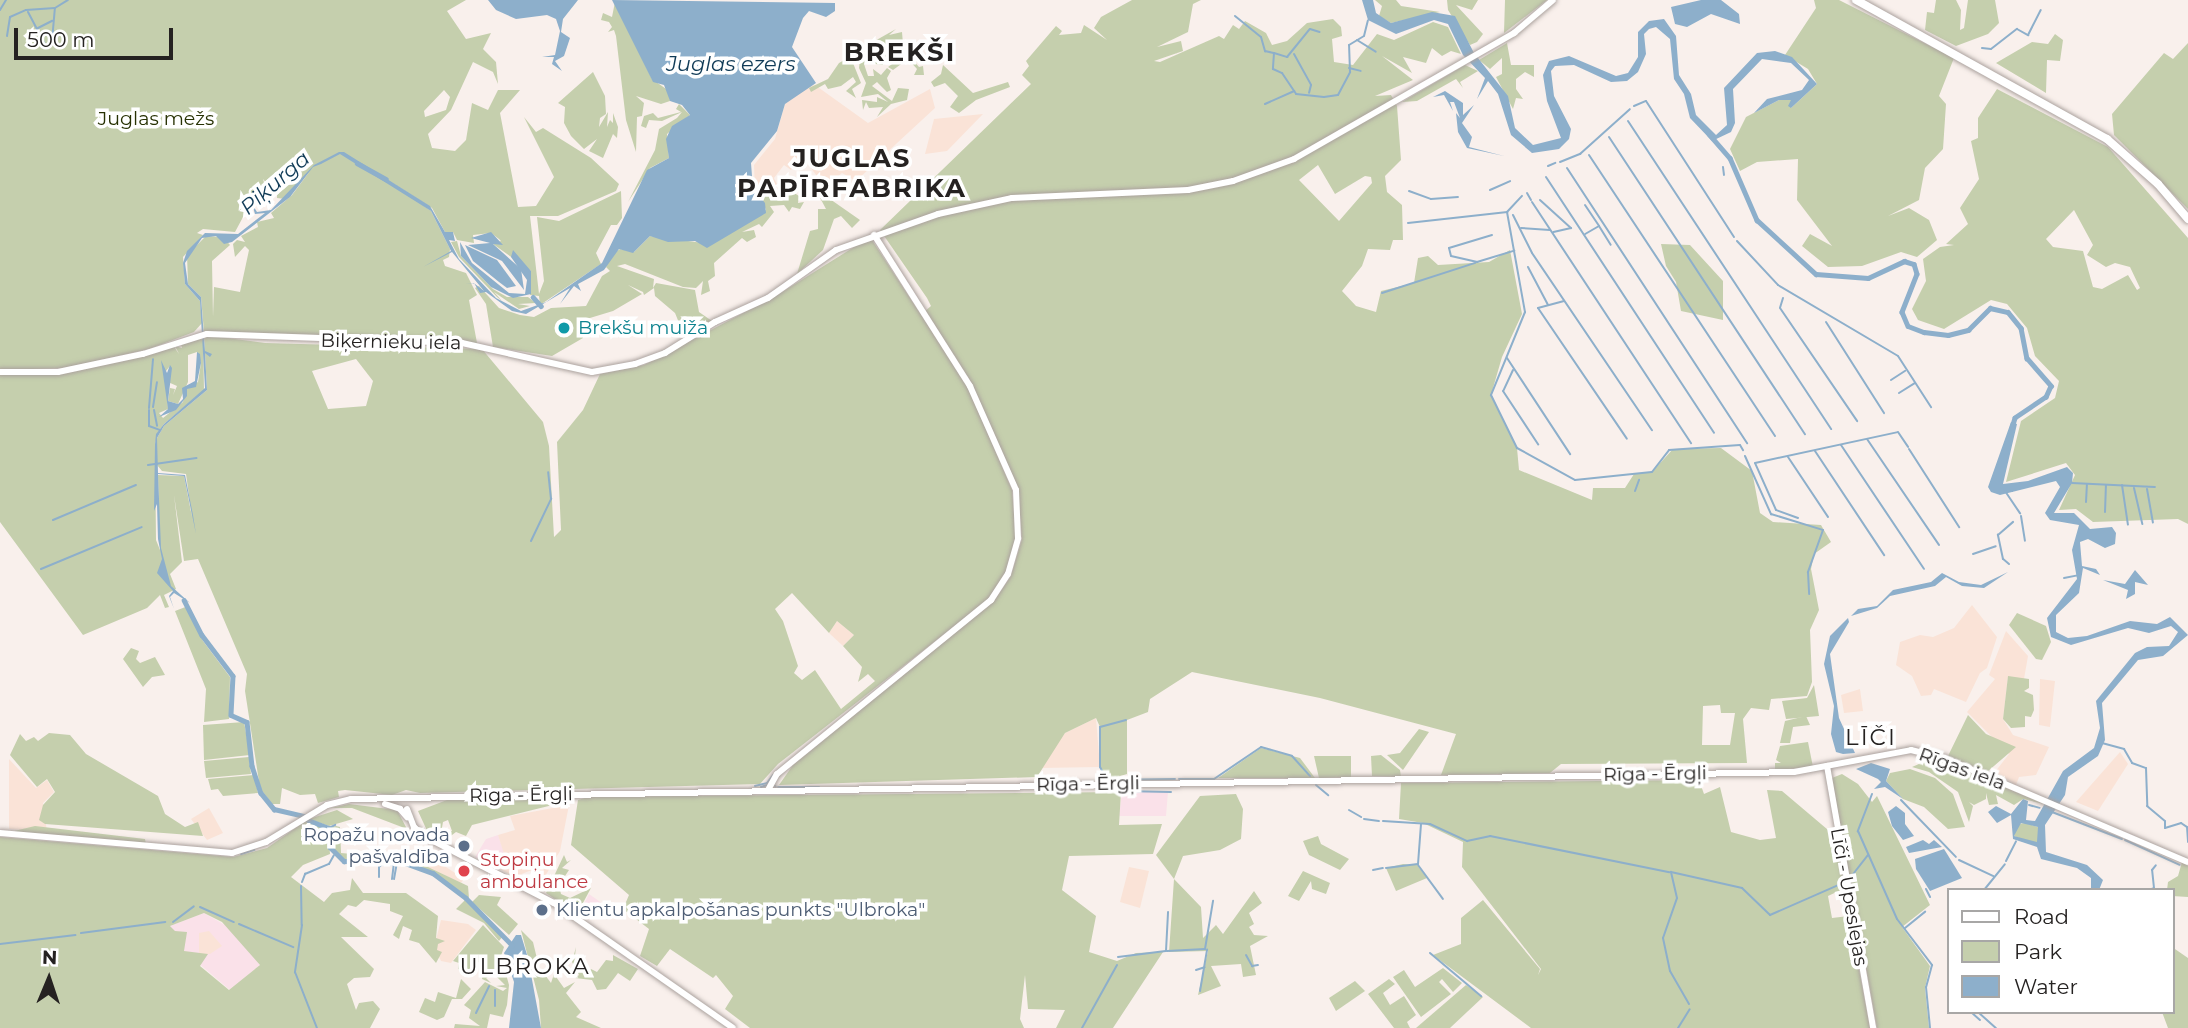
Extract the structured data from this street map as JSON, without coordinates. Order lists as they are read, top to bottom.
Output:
{
  "streets": {
    "main road": [
      "Biķernieku iela",
      "Rīgas iela",
      "Rīga - Ērgļi",
      "Līči - Upeslejas"
    ]
  },
  "crossings": [
    ["Rīgas iela", "Rīga - Ērgļi"],
    ["Rīgas iela", "Līči - Upeslejas"]
  ],
  "districts": [
    "BREKŠI",
    "JUGLAS PAPĪRFABRIKA",
    "LĪČI",
    "ULBROKA"
  ],
  "water": ["Juglas ezers", "Piķurga"],
  "parks": ["Juglas mežs"],
  "places": [
    "Brekšu muiža",
    "Ropažu novada pašvaldība",
    "Stopiņu ambulance",
    "Klientu apkalpošanas punkts \"Ulbroka\""
  ],
  "legend": ["Road", "Park", "Water"],
  "scale_bar": "500 m",
  "north": "top"
}
